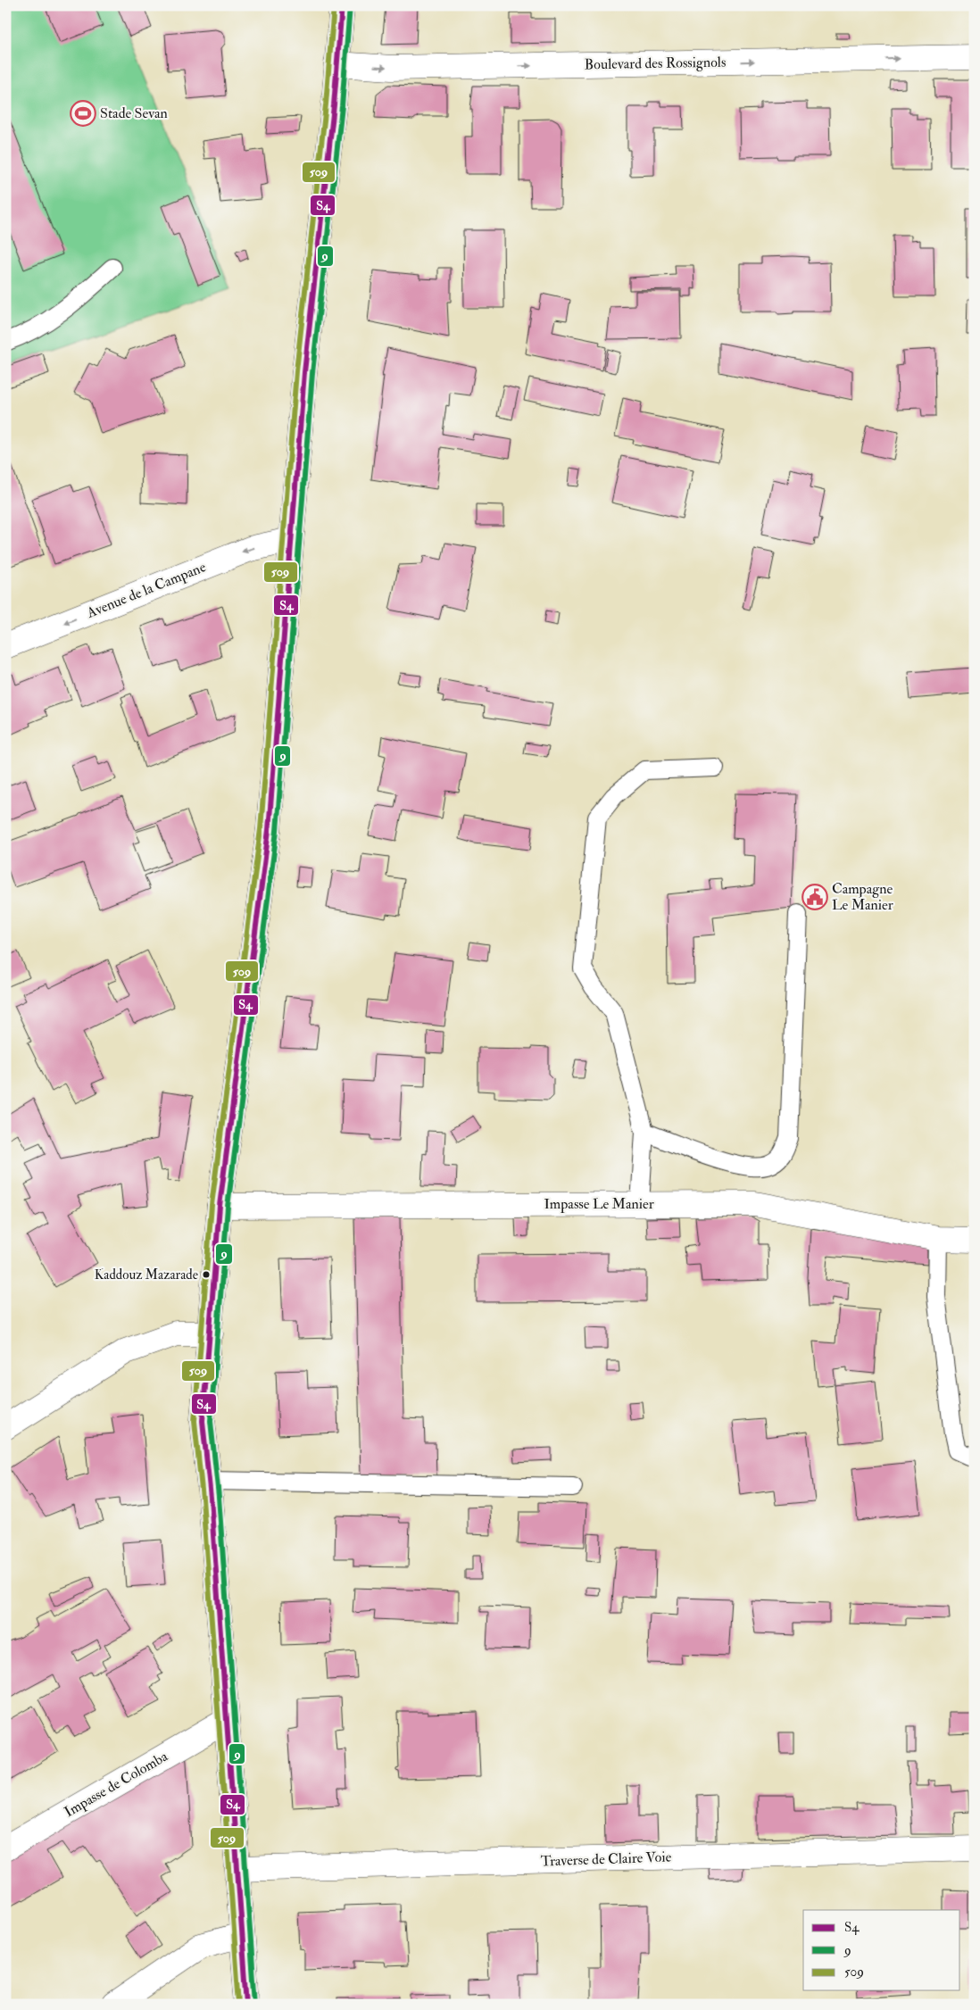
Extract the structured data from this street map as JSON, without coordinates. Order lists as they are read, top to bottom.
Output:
{
  "streets": {
    "street": [
      "Boulevard des Rossignols",
      "Avenue de la Campane",
      "Impasse Le Manier",
      "Impasse de Colomba",
      "Traverse de Claire Voie"
    ]
  },
  "one_way": ["Boulevard des Rossignols", "Avenue de la Campane"],
  "places": {
    "sports": ["Stade Sevan"],
    "public building": ["Campagne Le Manier"],
    "other": ["Kaddouz Mazarade"]
  },
  "lines": ["transit line S4", "transit line 509", "transit line 9"],
  "legend": ["S4", "9", "509"]
}
